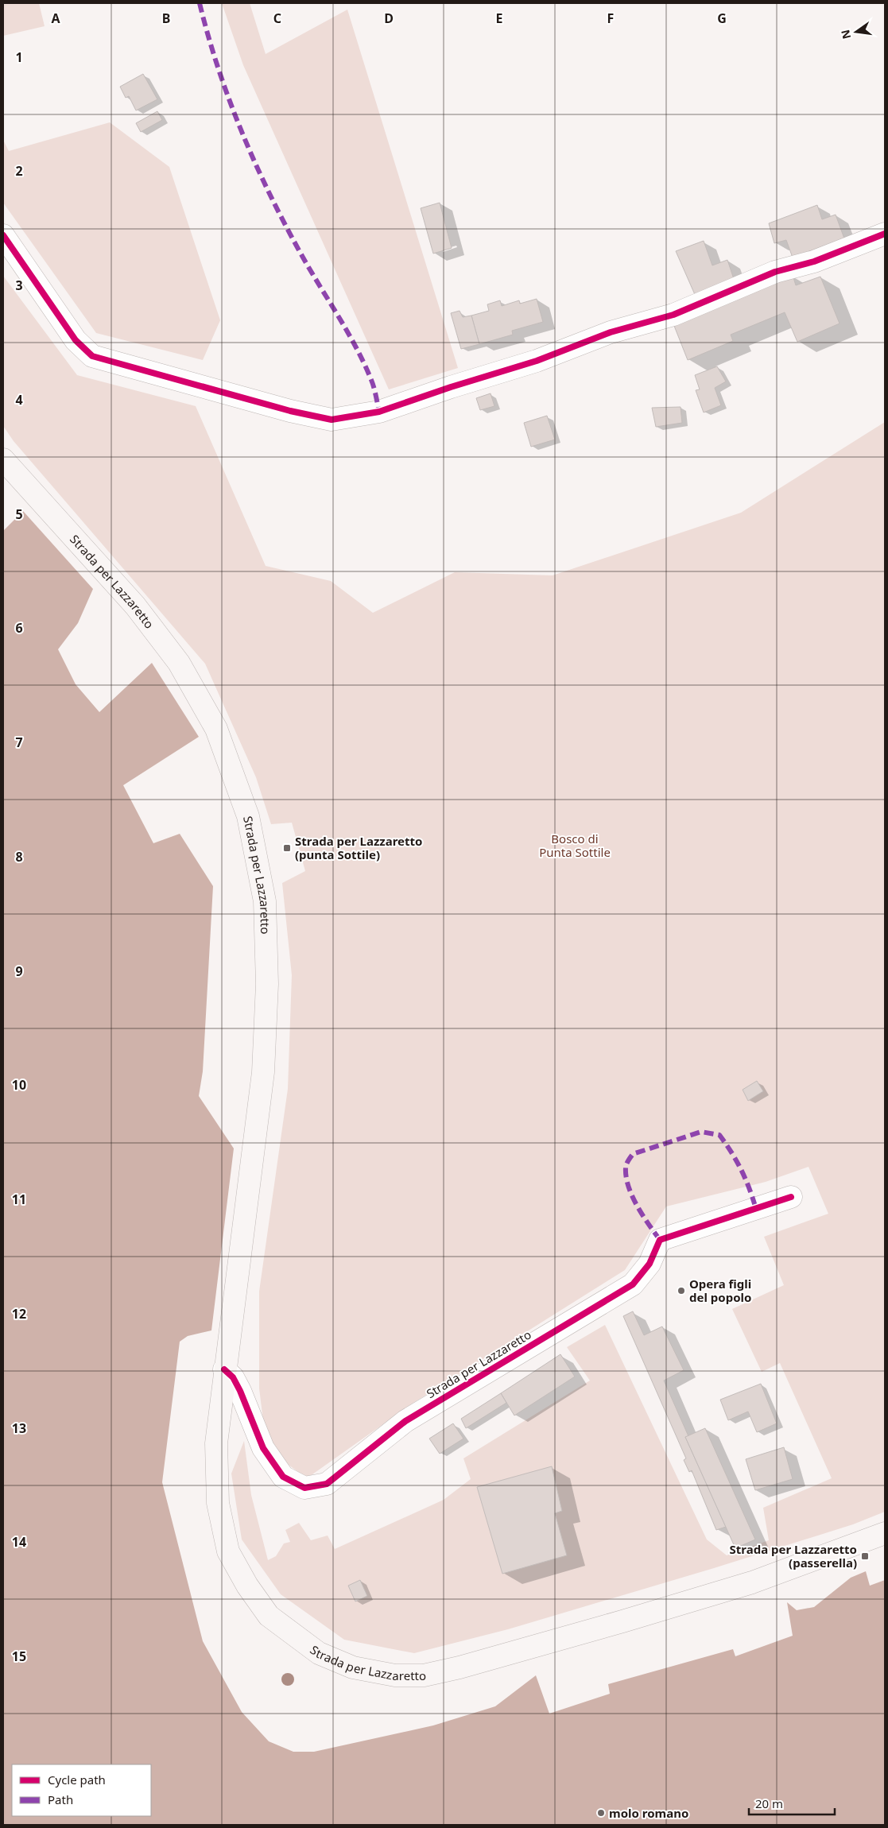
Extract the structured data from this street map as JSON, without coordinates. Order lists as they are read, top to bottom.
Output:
{
  "streets": {
    "main road": ["Strada per Lazzaretto"]
  },
  "parks": ["Bosco di Punta Sottile"],
  "places": {
    "transit": ["Strada per Lazzaretto (punta Sottile)", "Strada per Lazzaretto (passerella)"],
    "other": ["Opera figli del popolo", "molo romano"]
  },
  "legend": ["Cycle path", "Path"],
  "scale_bar": "20 m",
  "north": "left",
  "grid": {
    "columns": [
      "A",
      "B",
      "C",
      "D",
      "E",
      "F",
      "G"
    ],
    "rows": [
      "1",
      "2",
      "3",
      "4",
      "5",
      "6",
      "7",
      "8",
      "9",
      "10",
      "11",
      "12",
      "13",
      "14",
      "15"
    ]
  }
}
